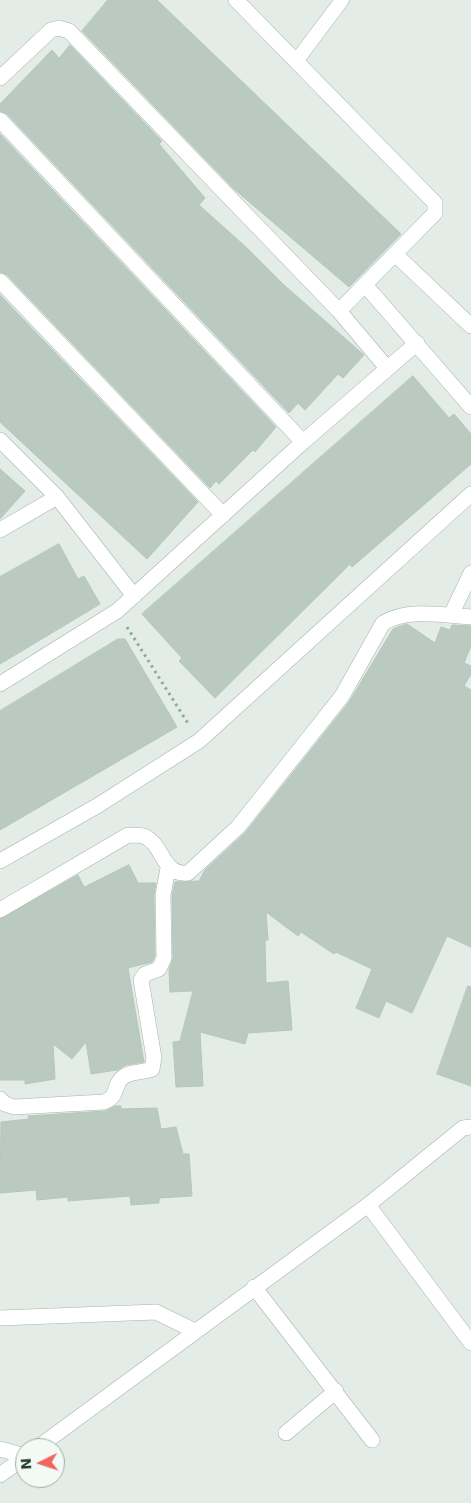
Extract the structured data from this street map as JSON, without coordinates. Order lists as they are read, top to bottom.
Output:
{
  "north": "left"
}
